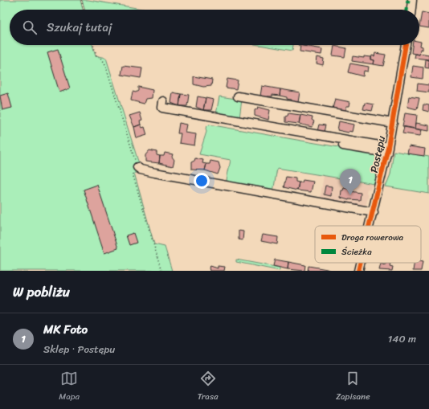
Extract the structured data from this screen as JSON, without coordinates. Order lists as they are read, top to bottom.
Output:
{
  "streets": {
    "street": ["Postępu"]
  },
  "legend": ["Droga rowerowa", "Ścieżka"],
  "page": {
    "search": "Szukaj tutaj",
    "pins": "1",
    "heading": "W pobliżu",
    "list": [
      {
        "mark": "1",
        "name": "MK Foto",
        "note": "Sklep · Postępu",
        "value": "140 m"
      }
    ],
    "nav": ["Mapa", "Trasa", "Zapisane"]
  }
}
